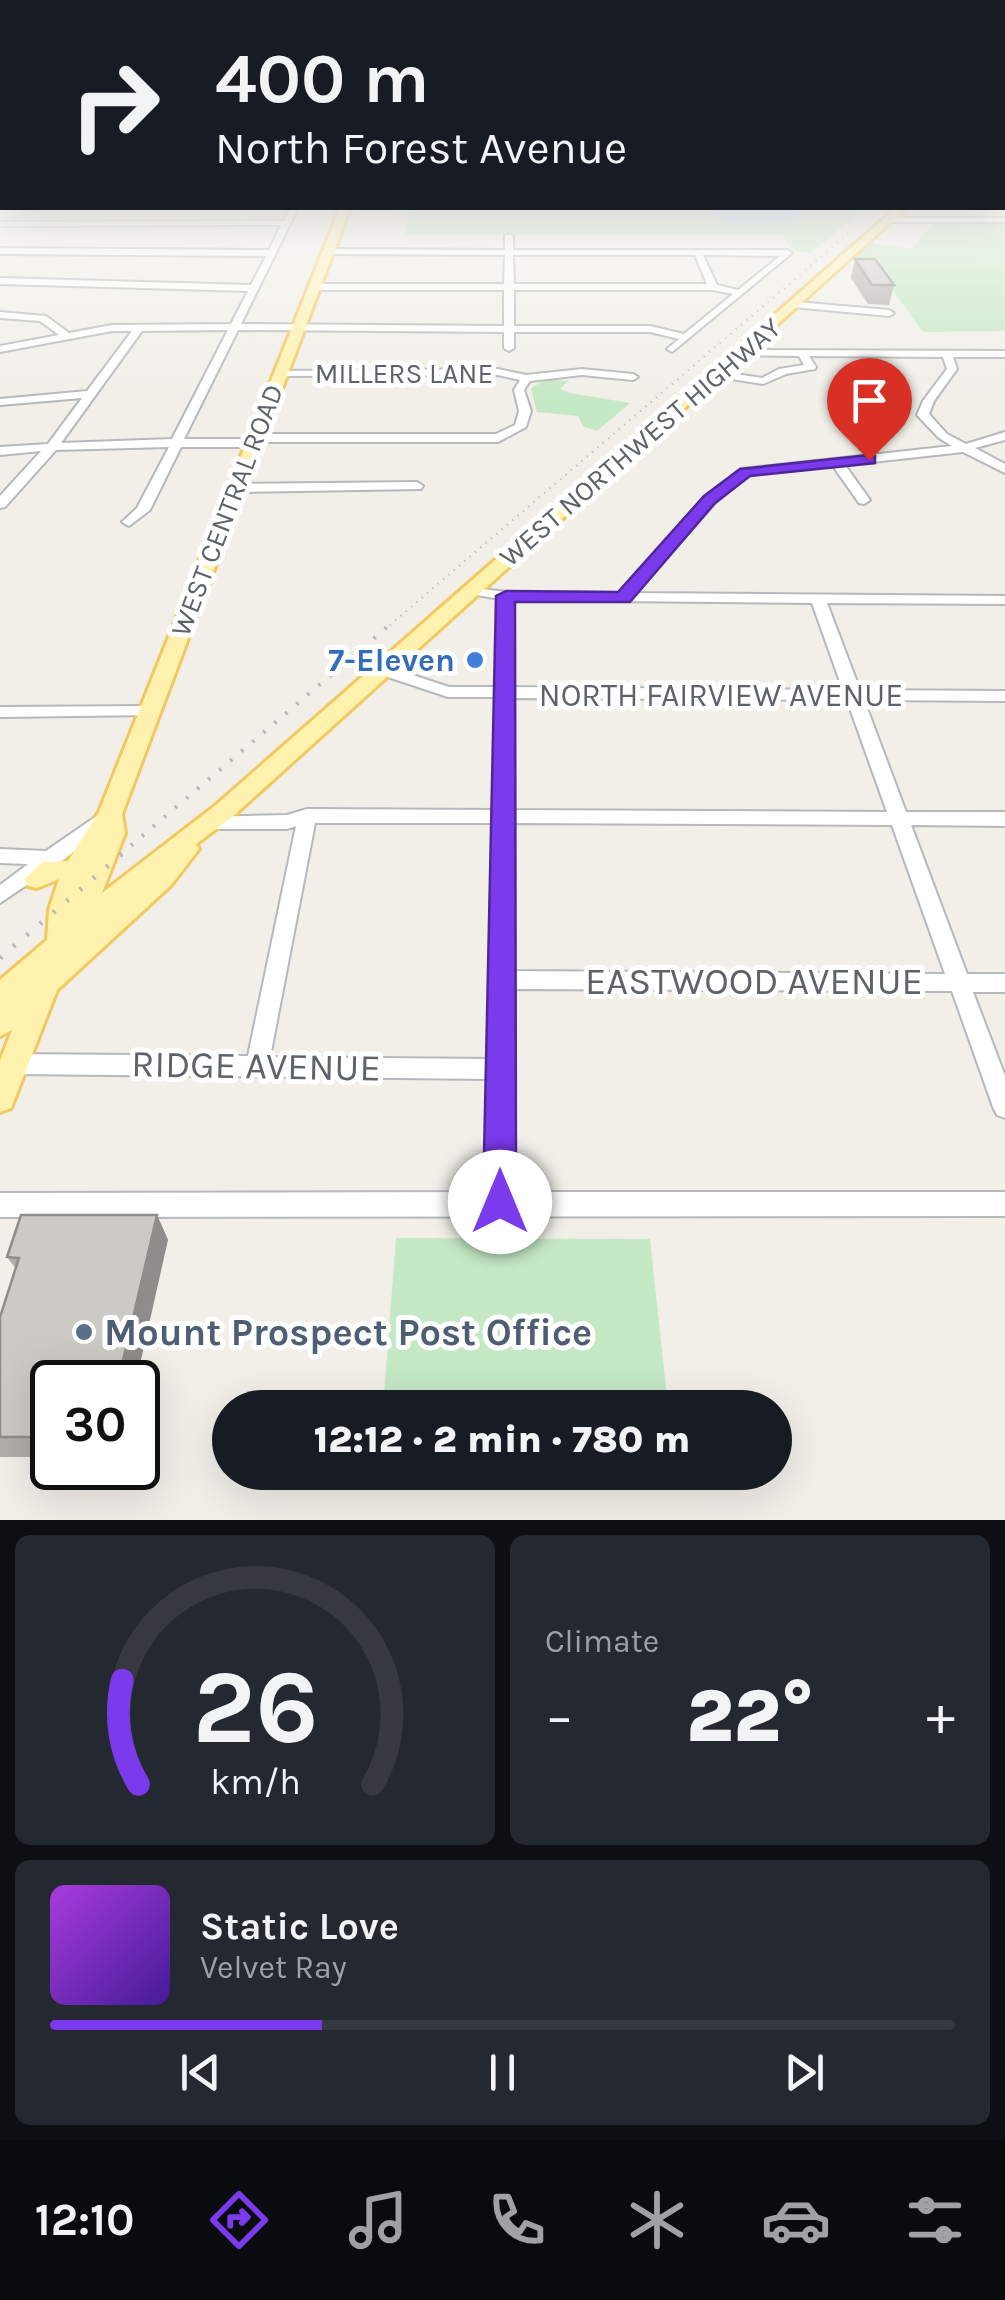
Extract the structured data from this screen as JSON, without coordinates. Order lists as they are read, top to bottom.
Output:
{
  "streets": {
    "main road": ["WEST NORTHWEST HIGHWAY", "WEST CENTRAL ROAD"],
    "street": [
      "MILLERS LANE",
      "NORTH FAIRVIEW AVENUE",
      "EASTWOOD AVENUE",
      "RIDGE AVENUE"
    ]
  },
  "crossings": [
    ["MILLERS LANE", "WEST CENTRAL ROAD"],
    ["WEST NORTHWEST HIGHWAY", "WEST CENTRAL ROAD"],
    ["WEST NORTHWEST HIGHWAY", "NORTH FAIRVIEW AVENUE"],
    ["WEST CENTRAL ROAD", "RIDGE AVENUE"]
  ],
  "places": ["7-Eleven", "Mount Prospect Post Office"],
  "page": {
    "turn": ["400 m", "North Forest Avenue"],
    "limit": "30",
    "trip": "12:12 · 2 min · 780 m",
    "tile": "Climate",
    "heat": ["−", "22°", "+"],
    "song": ["Static Love", "Velvet Ray"],
    "tabs": "12:10",
    "gauge": ["26", "km/h"]
  }
}
